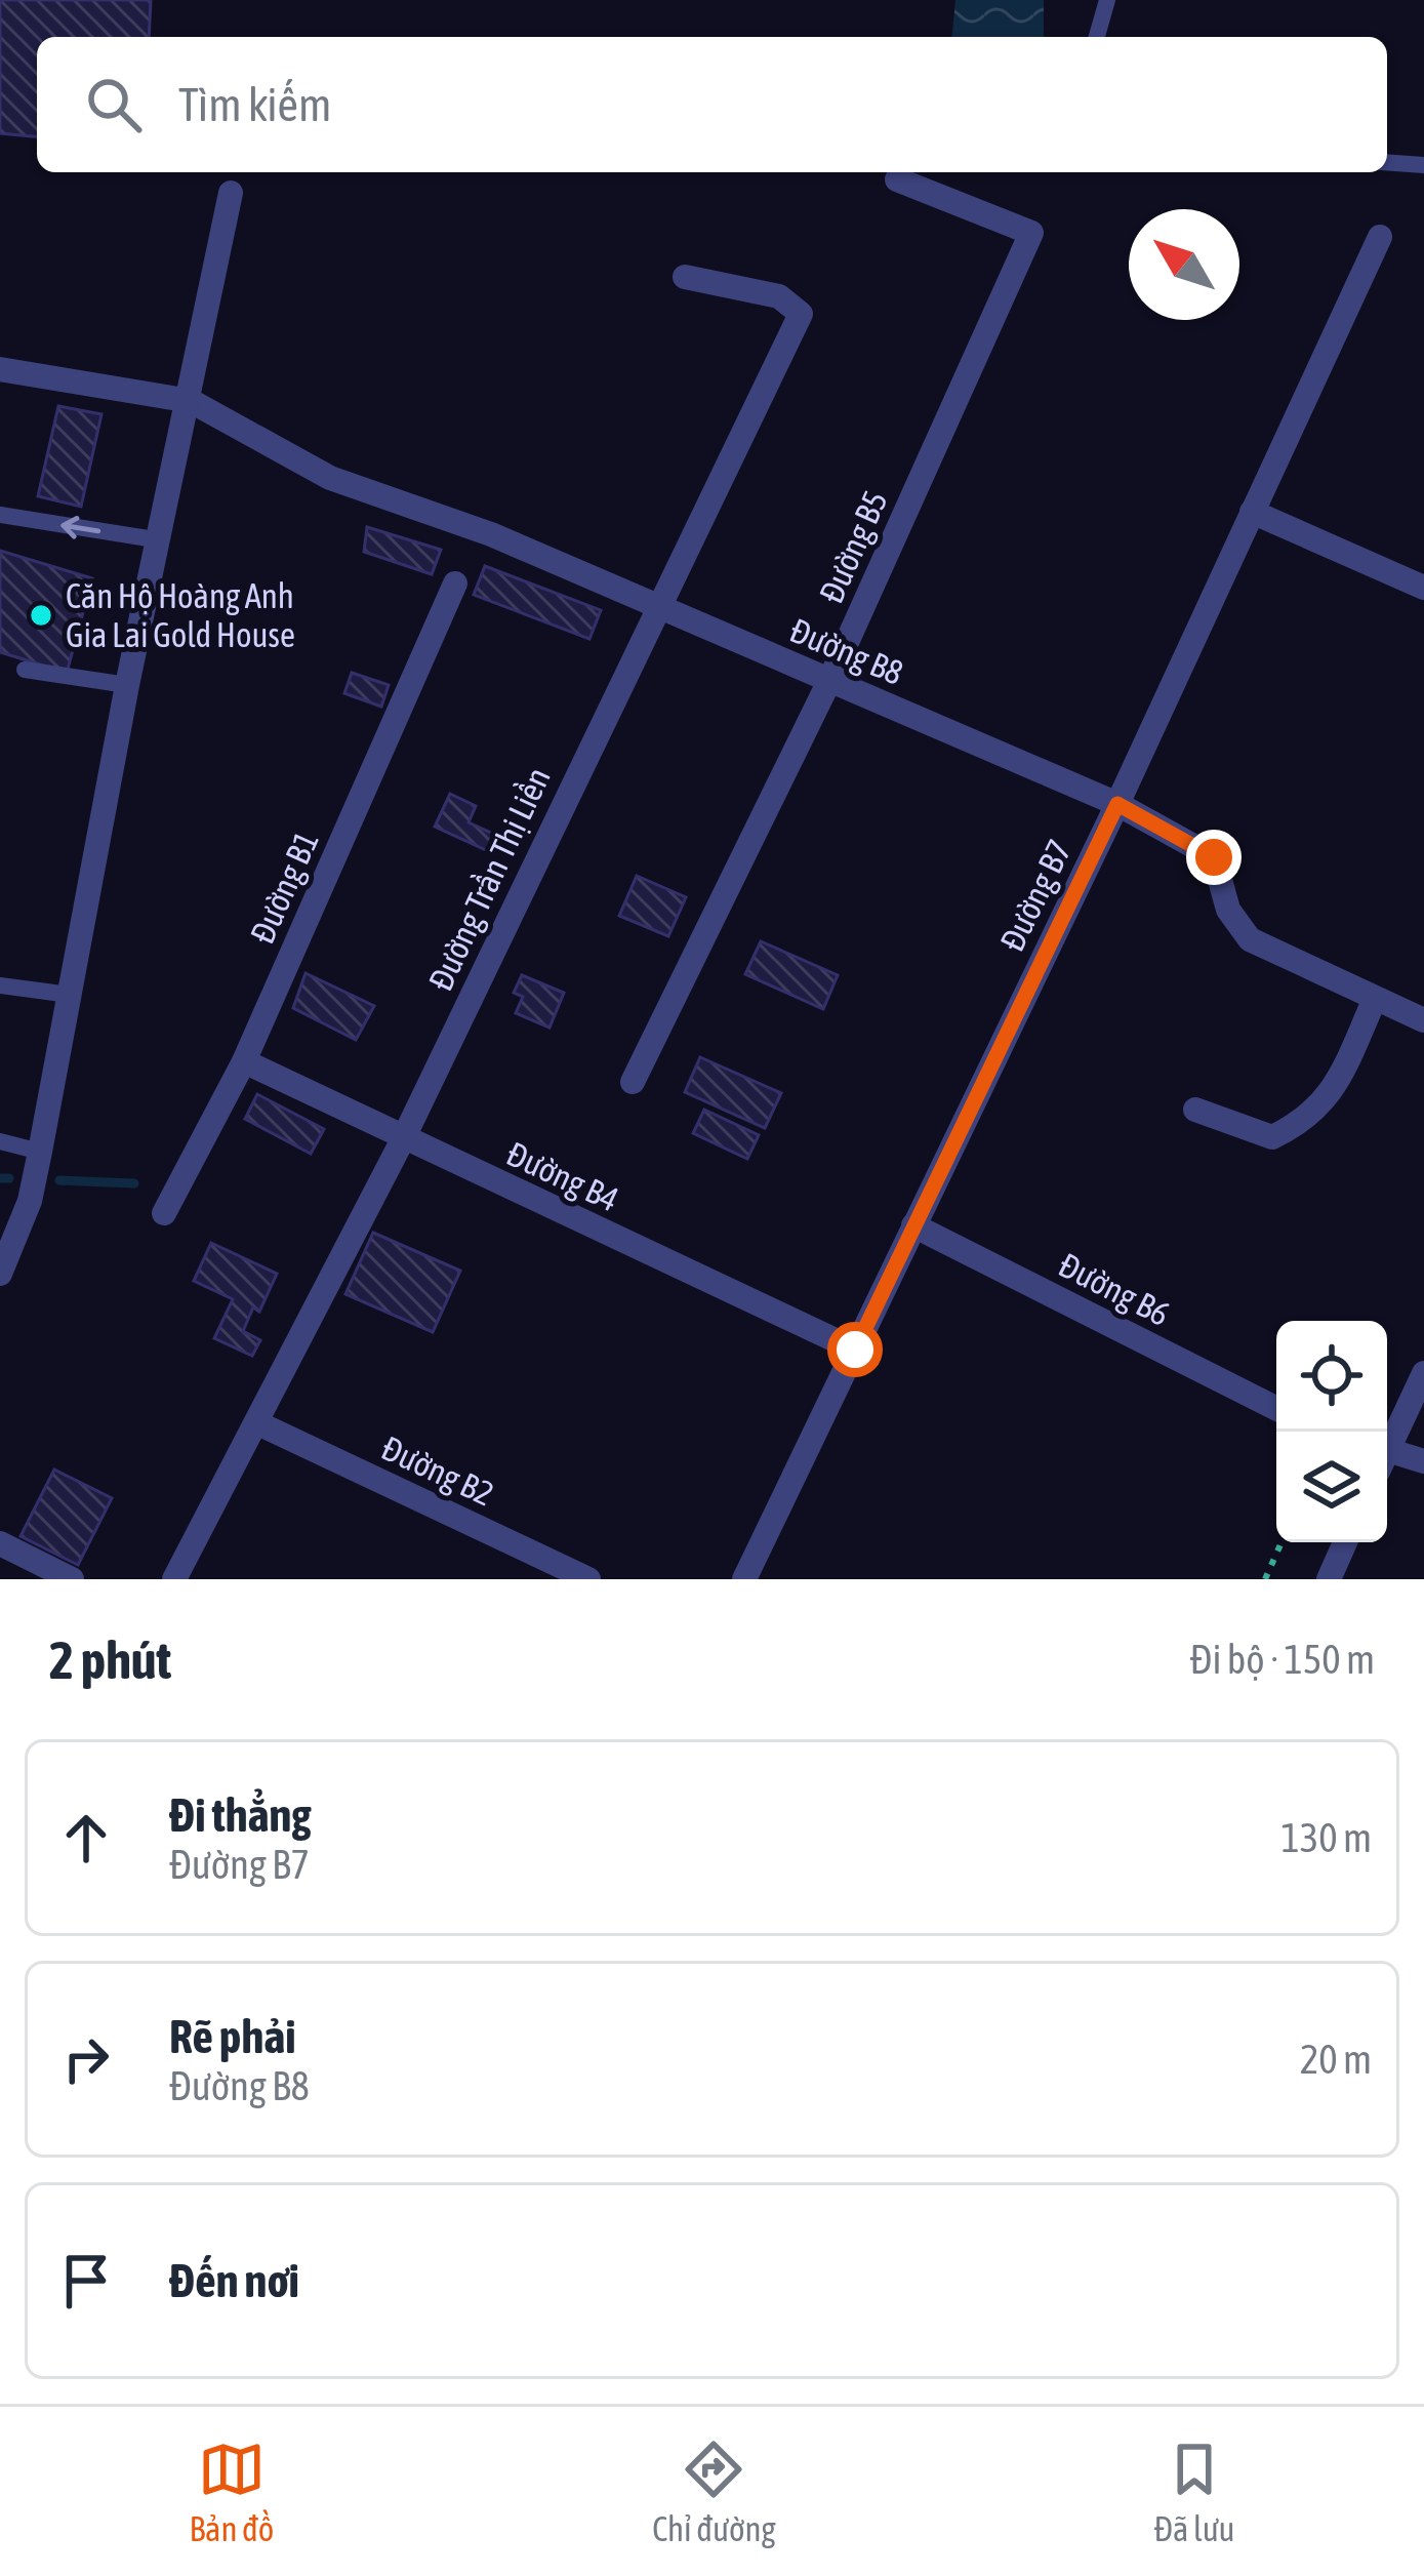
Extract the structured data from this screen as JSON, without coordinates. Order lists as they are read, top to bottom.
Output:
{
  "streets": {
    "street": [
      "Đường B5",
      "Đường B8",
      "Đường Trần Thị Liền",
      "Đường B1",
      "Đường B7",
      "Đường B4",
      "Đường B6",
      "Đường B2"
    ]
  },
  "crossings": [
    ["Đường B5", "Đường B8"],
    ["Đường B8", "Đường Trần Thị Liền"],
    ["Đường B8", "Đường B7"],
    ["Đường Trần Thị Liền", "Đường B4"],
    ["Đường Trần Thị Liền", "Đường B2"],
    ["Đường B1", "Đường B4"],
    ["Đường B7", "Đường B4"],
    ["Đường B7", "Đường B6"]
  ],
  "places": ["Căn Hộ Hoàng Anh Gia Lai Gold House"],
  "north": "top left",
  "page": {
    "search": "Tìm kiếm",
    "heading": ["2 phút", "Đi bộ · 150 m"],
    "list": [
      ["Đi thẳng", "Đường B7", "130 m"],
      ["Rẽ phải", "Đường B8", "20 m"],
      "Đến nơi"
    ],
    "nav": ["Bản đồ", "Chỉ đường", "Đã lưu"]
  }
}
